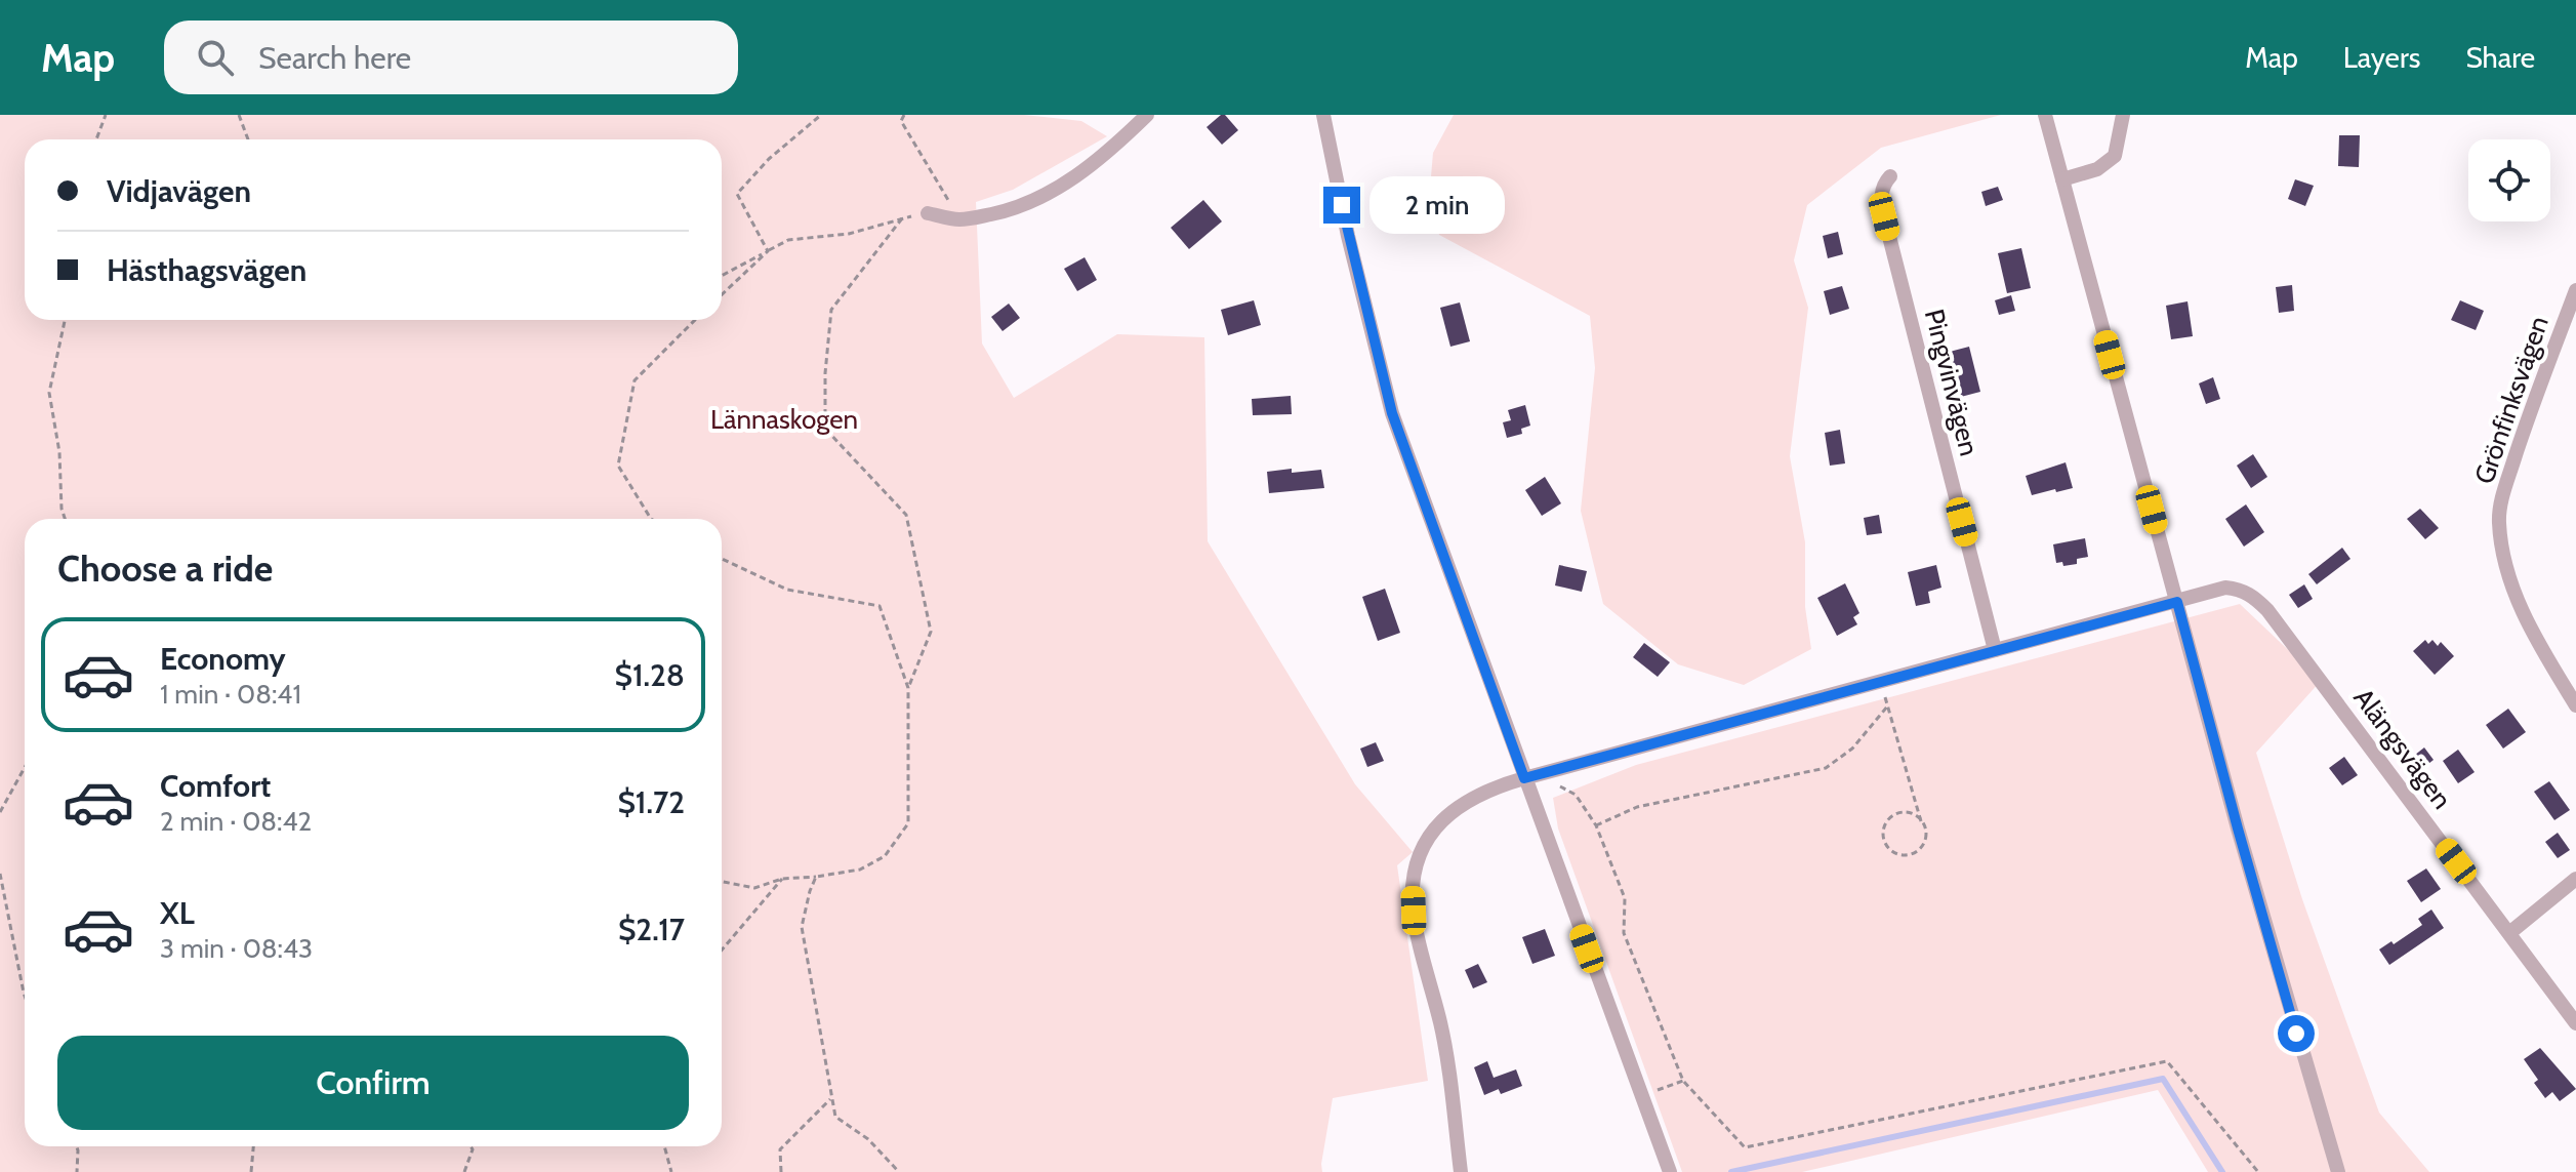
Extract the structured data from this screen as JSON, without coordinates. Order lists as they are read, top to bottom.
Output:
{
  "streets": {
    "street": ["Pingvinvägen", "Grönfinksvägen", "Alängsvägen"]
  },
  "parks": ["Lännaskogen"],
  "page": {
    "header": "Map",
    "search": "Search here",
    "nav": ["Map", "Layers", "Share"],
    "banner": ["Vidjavägen", "Hästhagsvägen"],
    "bubble": "2 min",
    "heading": "Choose a ride",
    "list": [
      {
        "name": "Economy",
        "note": "1 min · 08:41",
        "value": "$1.28"
      },
      {
        "name": "Comfort",
        "note": "2 min · 08:42",
        "value": "$1.72"
      },
      {
        "name": "XL",
        "note": "3 min · 08:43",
        "value": "$2.17"
      }
    ],
    "buttons": "Confirm"
  }
}
